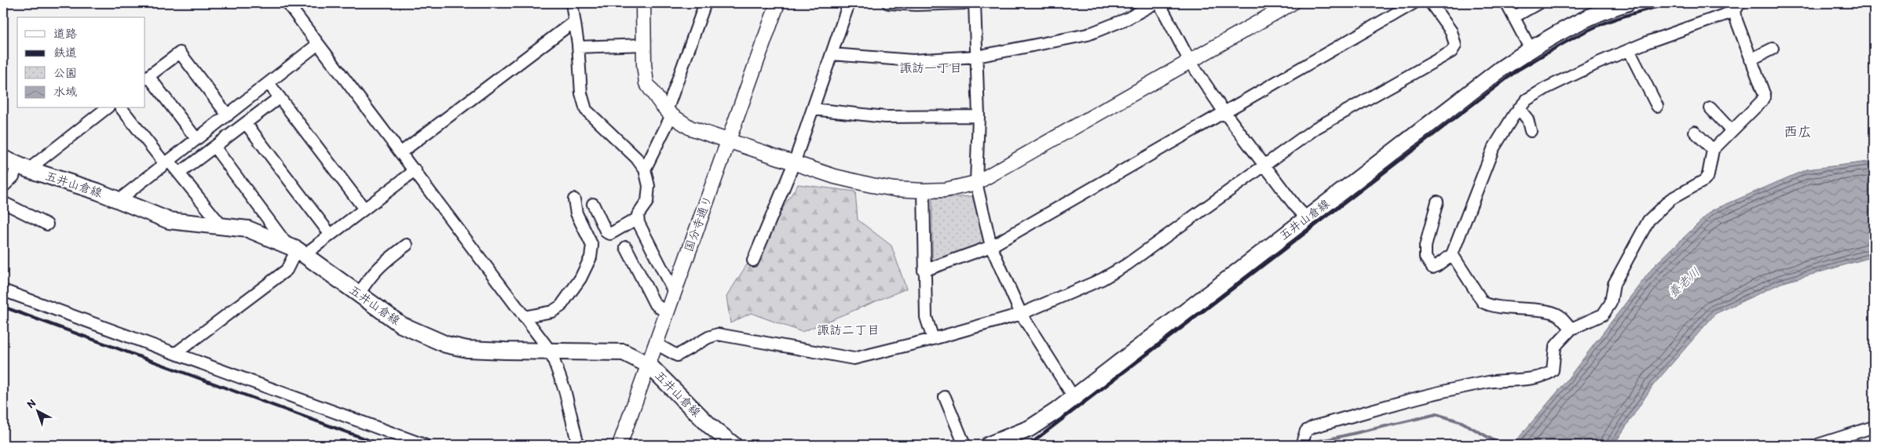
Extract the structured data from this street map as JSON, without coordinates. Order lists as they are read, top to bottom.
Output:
{
  "streets": {
    "main road": ["五井山倉線"],
    "street": ["国分寺通り"]
  },
  "crossings": [
    ["五井山倉線", "国分寺通り"]
  ],
  "districts": ["諏訪一丁目", "西広", "諏訪二丁目"],
  "water": ["養老川"],
  "legend": [
    "道路",
    "鉄道",
    "公園",
    "水域"
  ],
  "north": "top left"
}
